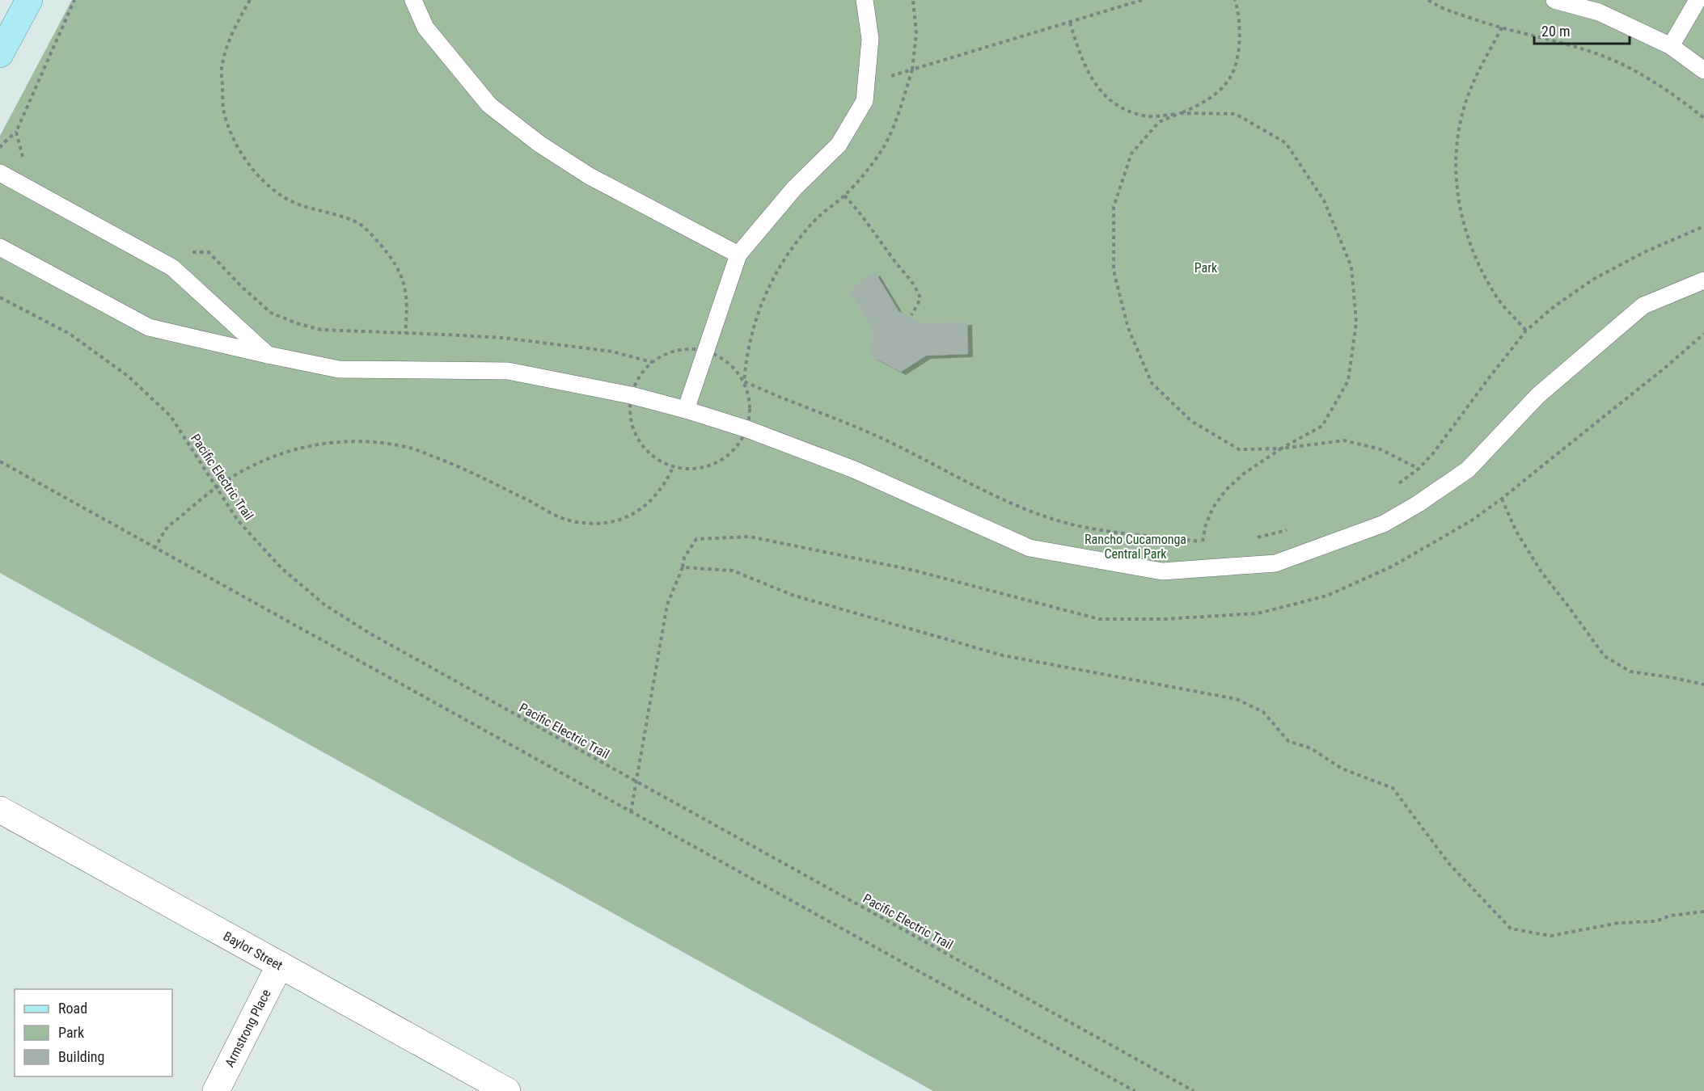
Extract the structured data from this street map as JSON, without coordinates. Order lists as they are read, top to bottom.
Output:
{
  "streets": {
    "street": ["Baylor Street", "Armstrong Place"],
    "path": ["Pacific Electric Trail"]
  },
  "crossings": [
    ["Baylor Street", "Armstrong Place"]
  ],
  "parks": ["Park", "Rancho Cucamonga Central Park"],
  "legend": ["Road", "Park", "Building"],
  "scale_bar": "20 m"
}
